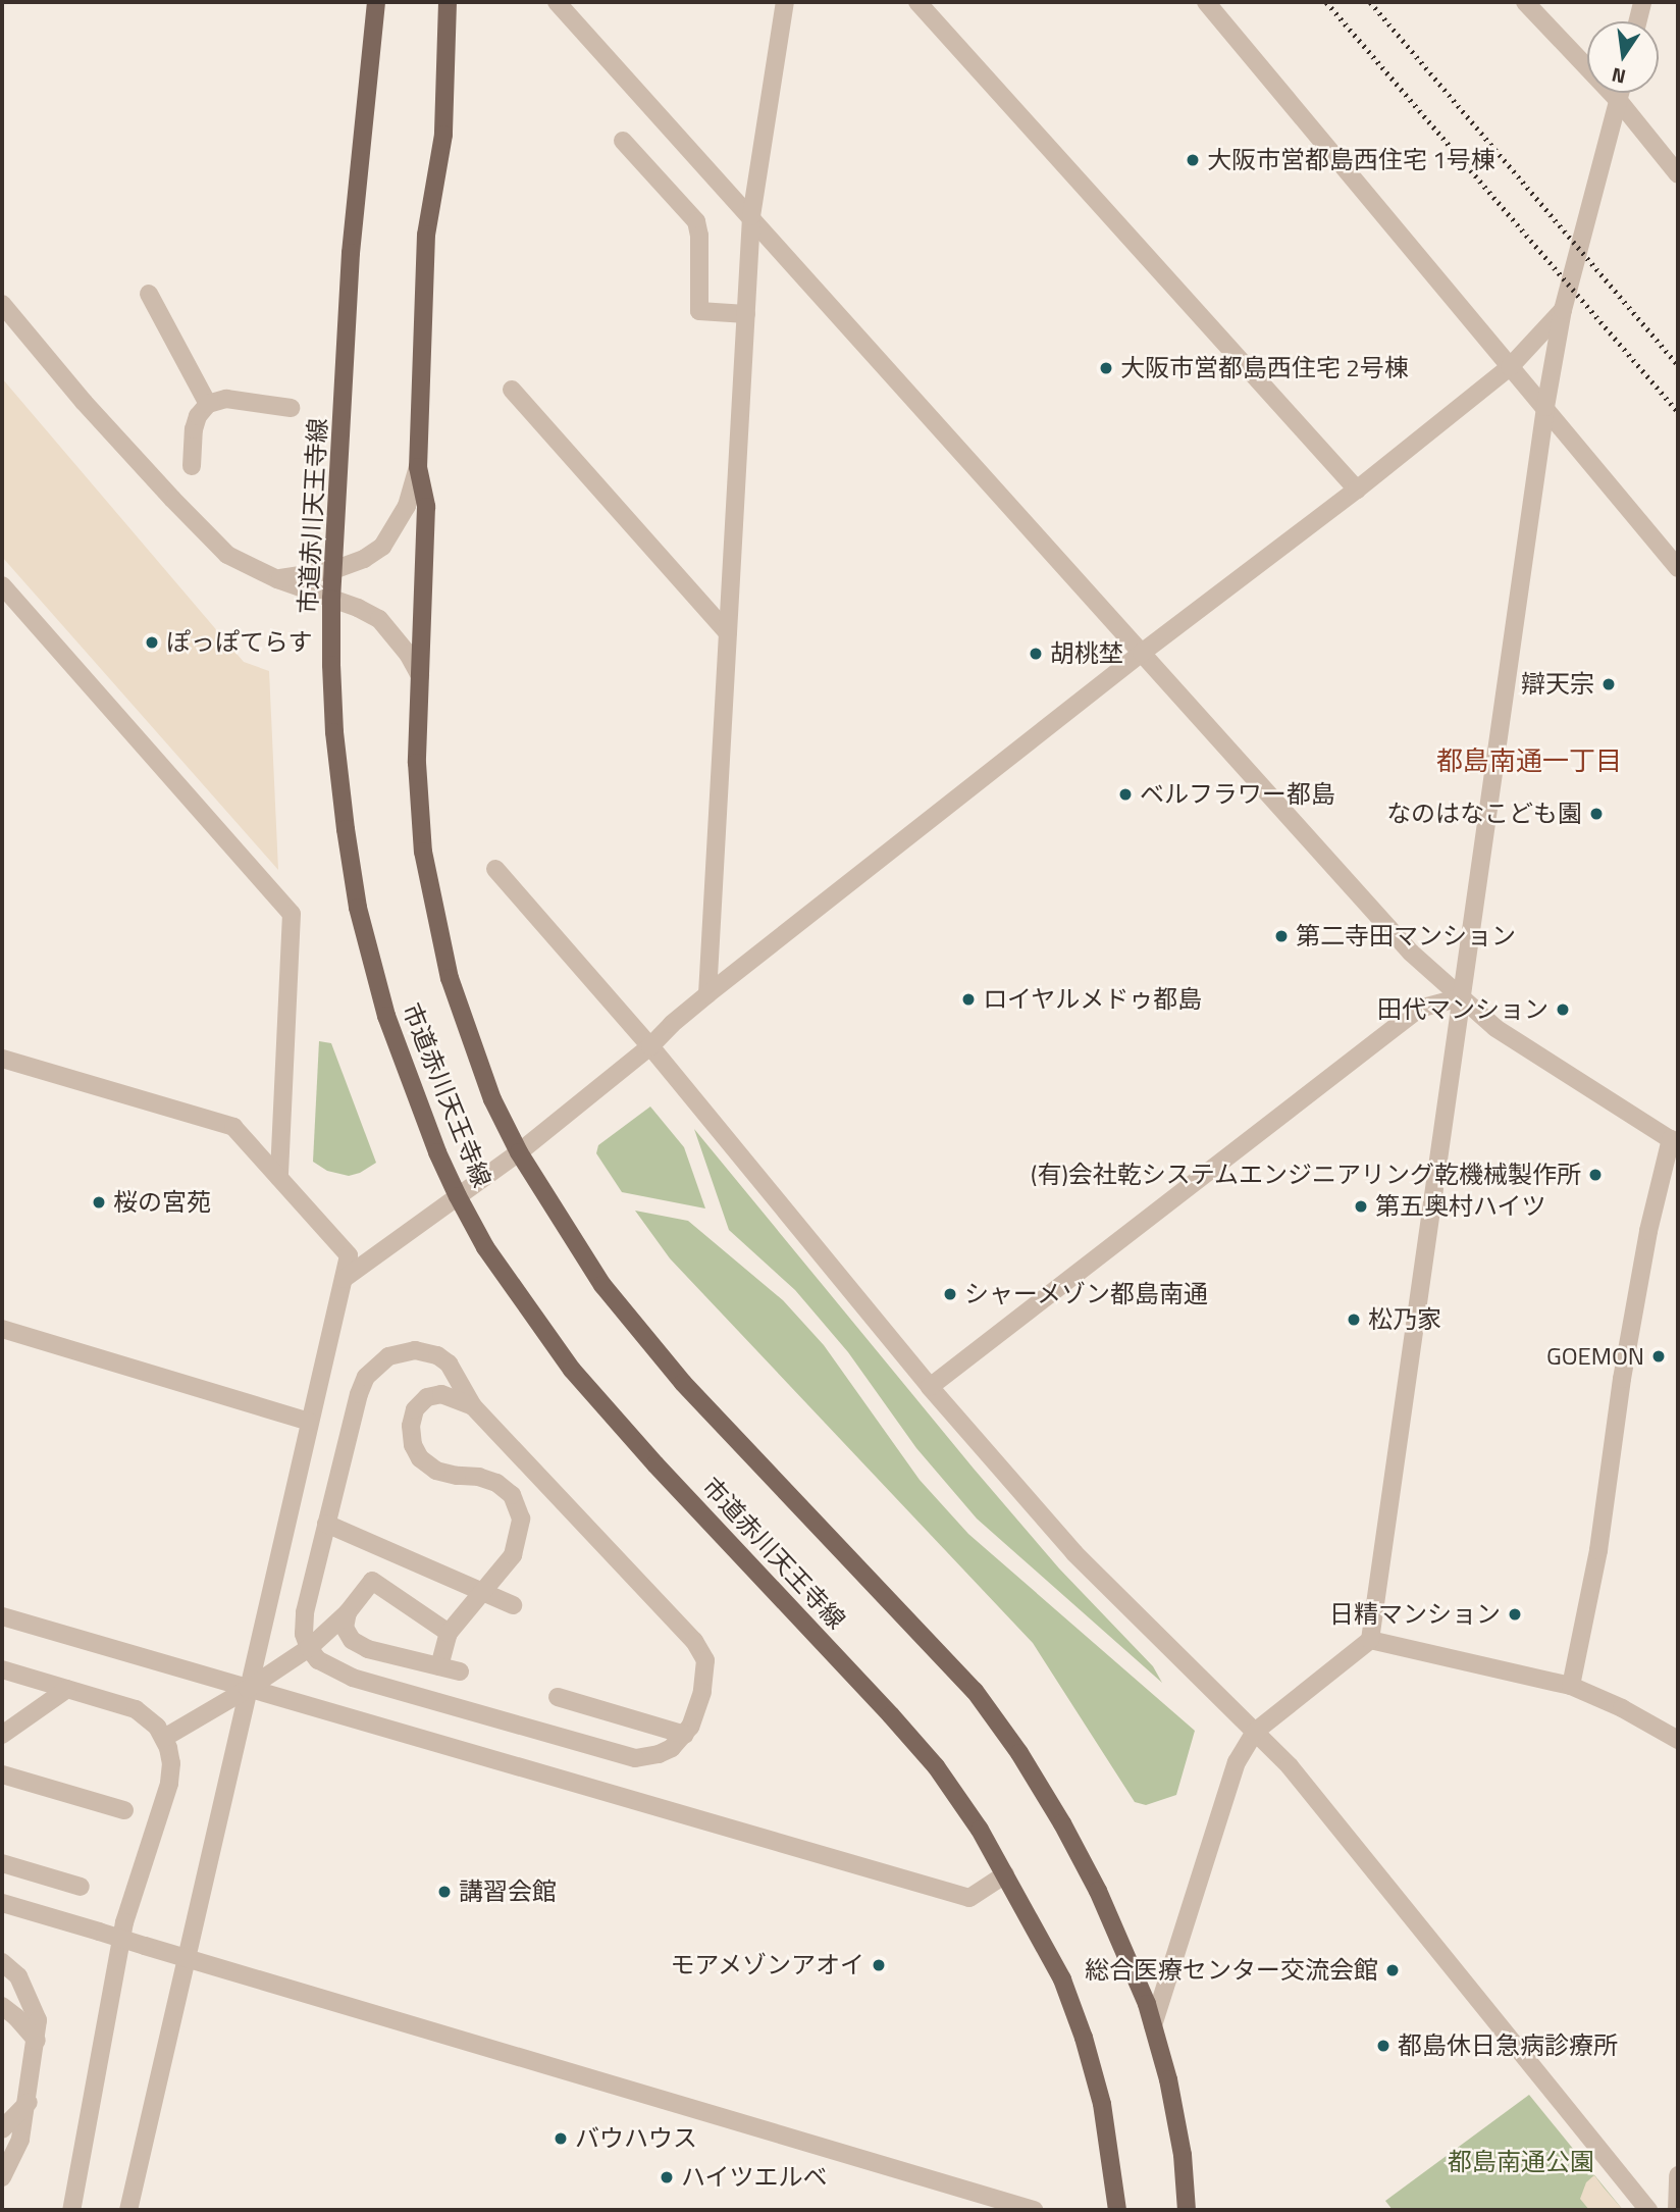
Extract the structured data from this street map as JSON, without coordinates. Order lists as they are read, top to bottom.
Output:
{
  "streets": {
    "main road": ["市道赤川天王寺線"]
  },
  "districts": ["都島南通一丁目"],
  "parks": ["都島南通公園"],
  "places": [
    "大阪市営都島西住宅 1号棟",
    "大阪市営都島西住宅 2号棟",
    "ぽっぽてらす",
    "胡桃埜",
    "辯天宗",
    "ベルフラワー都島",
    "なのはなこども園",
    "第二寺田マンション",
    "ロイヤルメドゥ都島",
    "田代マンション",
    "(有)会社乾システムエンジニアリング乾機械製作所",
    "桜の宮苑",
    "第五奥村ハイツ",
    "シャーメゾン都島南通",
    "松乃家",
    "GOEMON",
    "日精マンション",
    "講習会館",
    "モアメゾンアオイ",
    "総合医療センター交流会館",
    "都島休日急病診療所",
    "バウハウス",
    "ハイツエルベ"
  ],
  "north": "bottom"
}
